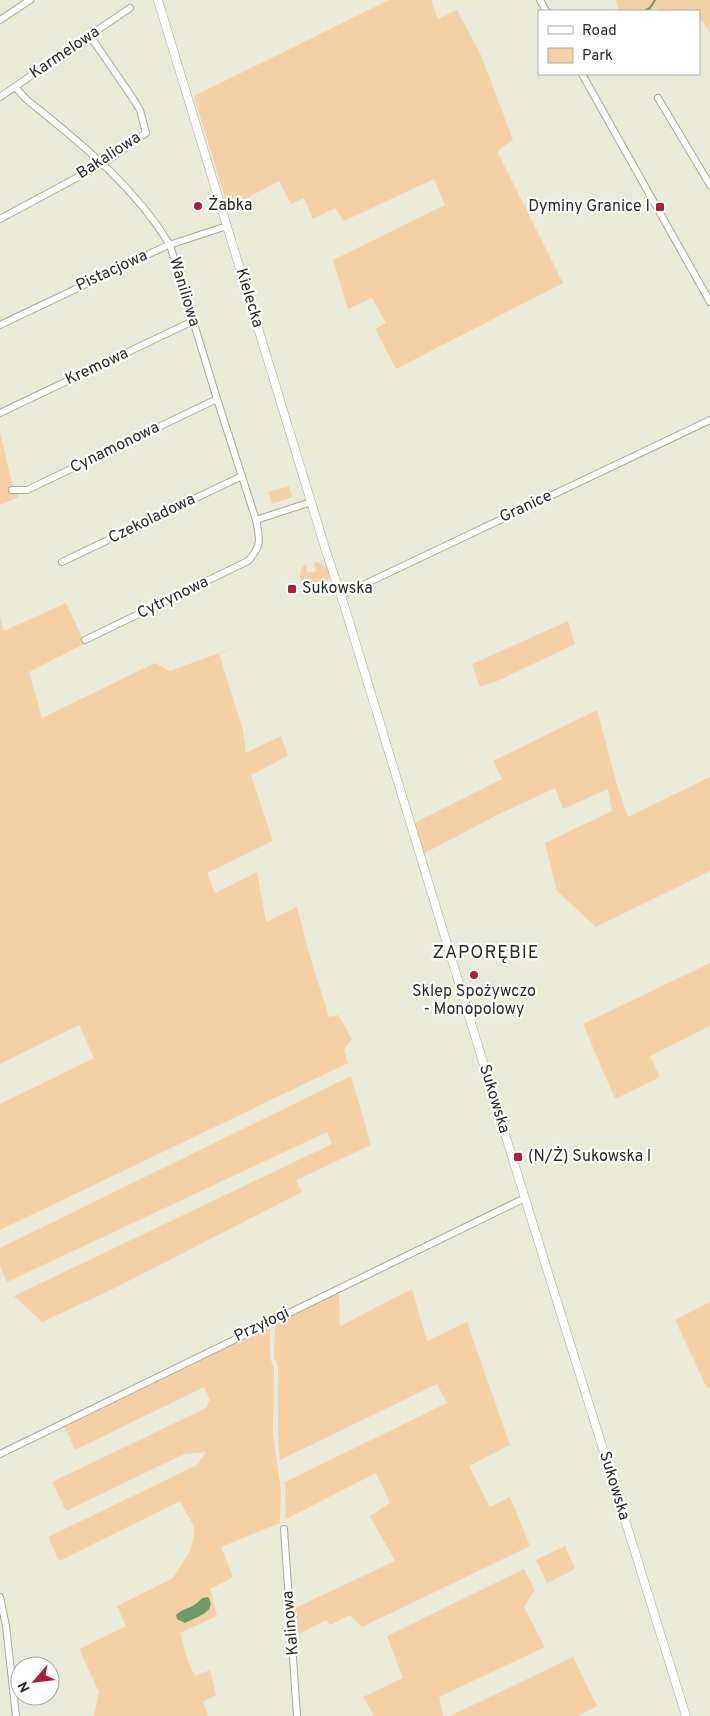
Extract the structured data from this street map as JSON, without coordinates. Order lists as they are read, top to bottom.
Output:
{
  "streets": {
    "street": [
      "Karmelowa",
      "Bakaliowa",
      "Pistacjowa",
      "Waniliowa",
      "Kielecka",
      "Kremowa",
      "Cynamonowa",
      "Granice",
      "Czekoladowa",
      "Cytrynowa",
      "Sukowska",
      "Przyłogi",
      "Kalinowa"
    ]
  },
  "crossings": [
    ["Karmelowa", "Bakaliowa"],
    ["Karmelowa", "Waniliowa"],
    ["Bakaliowa", "Waniliowa"],
    ["Pistacjowa", "Waniliowa"],
    ["Pistacjowa", "Kielecka"],
    ["Waniliowa", "Kremowa"],
    ["Waniliowa", "Cynamonowa"],
    ["Waniliowa", "Czekoladowa"],
    ["Waniliowa", "Cytrynowa"],
    ["Kielecka", "Granice"],
    ["Kielecka", "Sukowska"],
    ["Granice", "Sukowska"],
    ["Sukowska", "Przyłogi"]
  ],
  "districts": ["ZAPORĘBIE"],
  "places": {
    "other": ["Żabka", "Sklep Spożywczo - Monopolowy"],
    "transit": ["Dyminy Granice I", "Sukowska", "(N/Ż) Sukowska I"]
  },
  "legend": ["Road", "Park"],
  "north": "bottom left"
}
